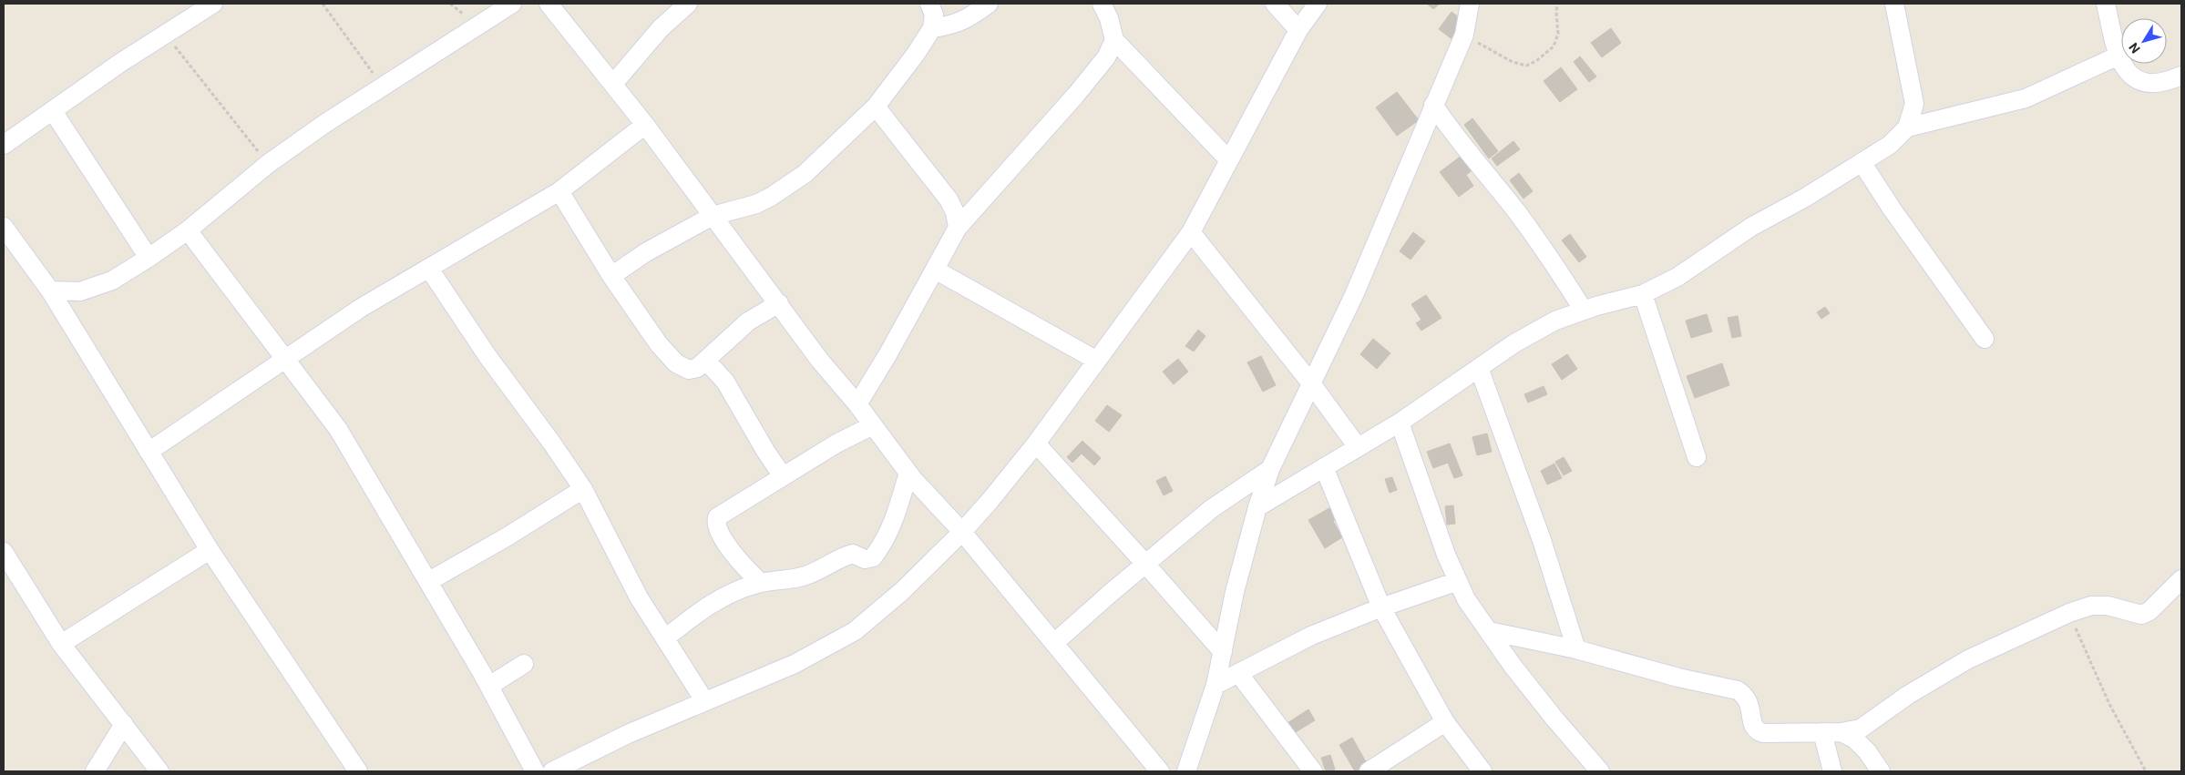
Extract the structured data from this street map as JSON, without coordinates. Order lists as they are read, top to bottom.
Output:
{
  "north": "bottom left"
}
